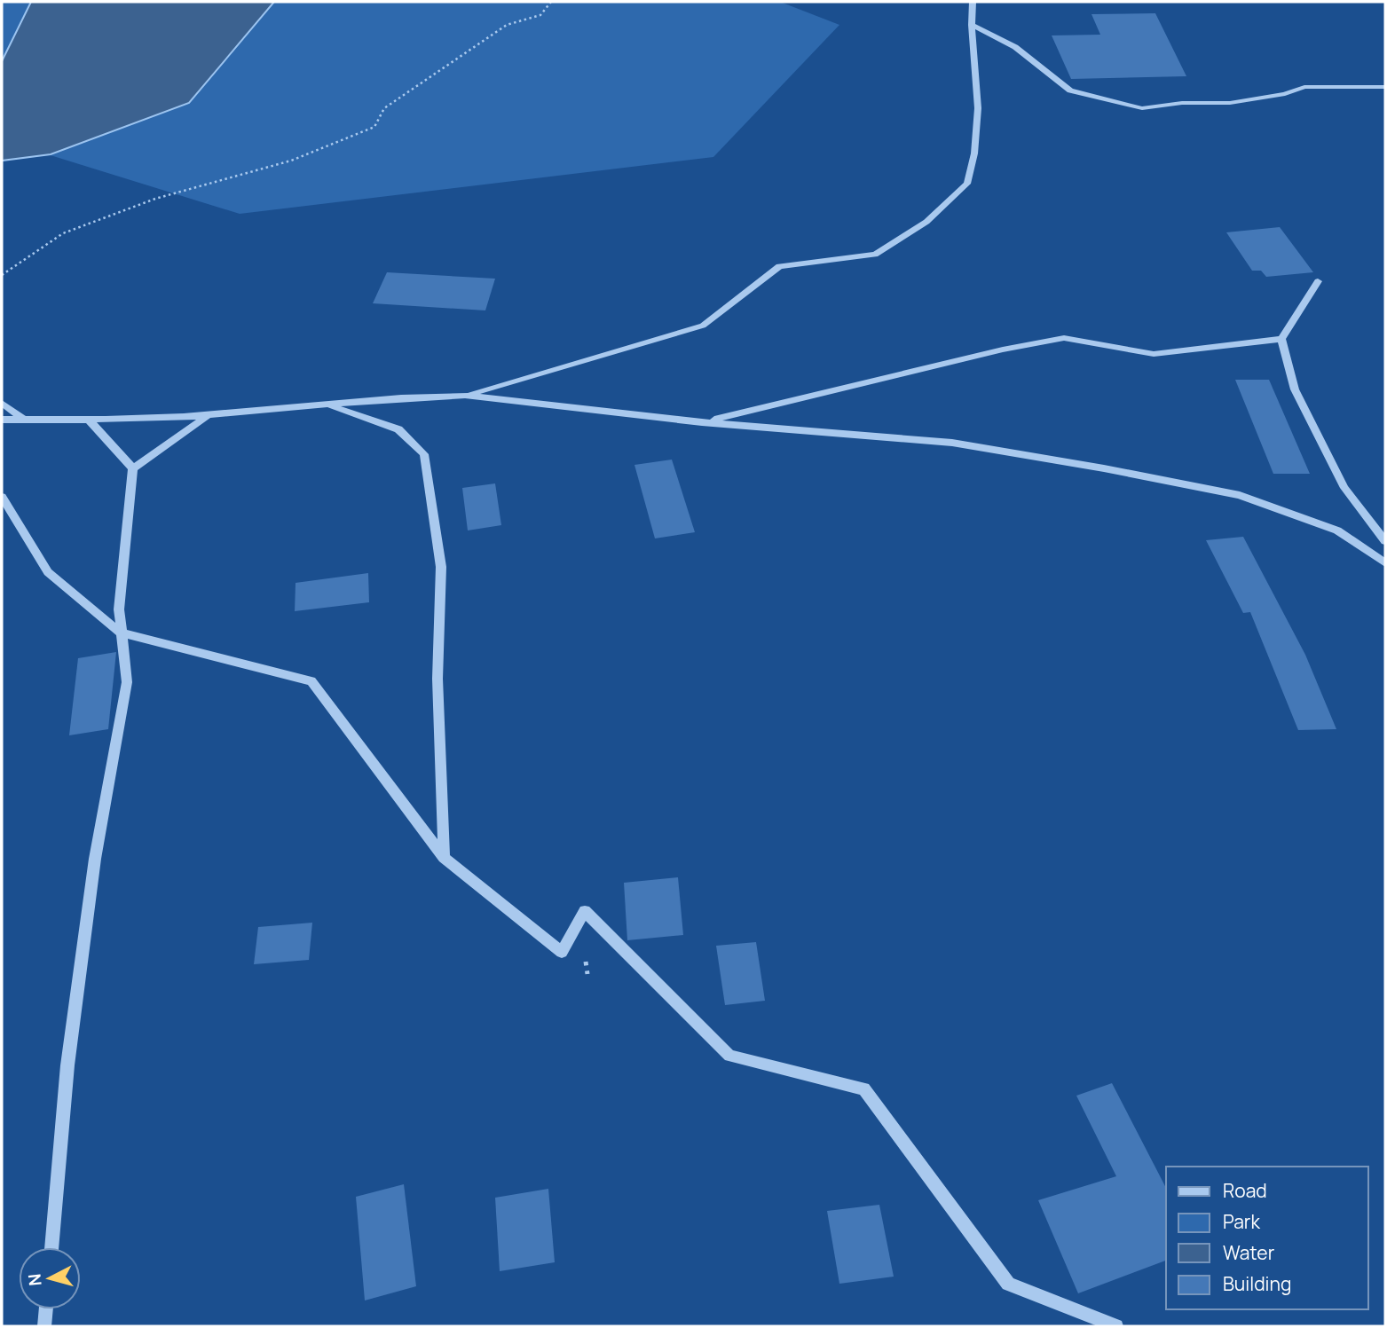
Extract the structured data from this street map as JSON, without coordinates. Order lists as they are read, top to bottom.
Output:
{
  "legend": [
    "Road",
    "Park",
    "Water",
    "Building"
  ],
  "north": "left"
}
